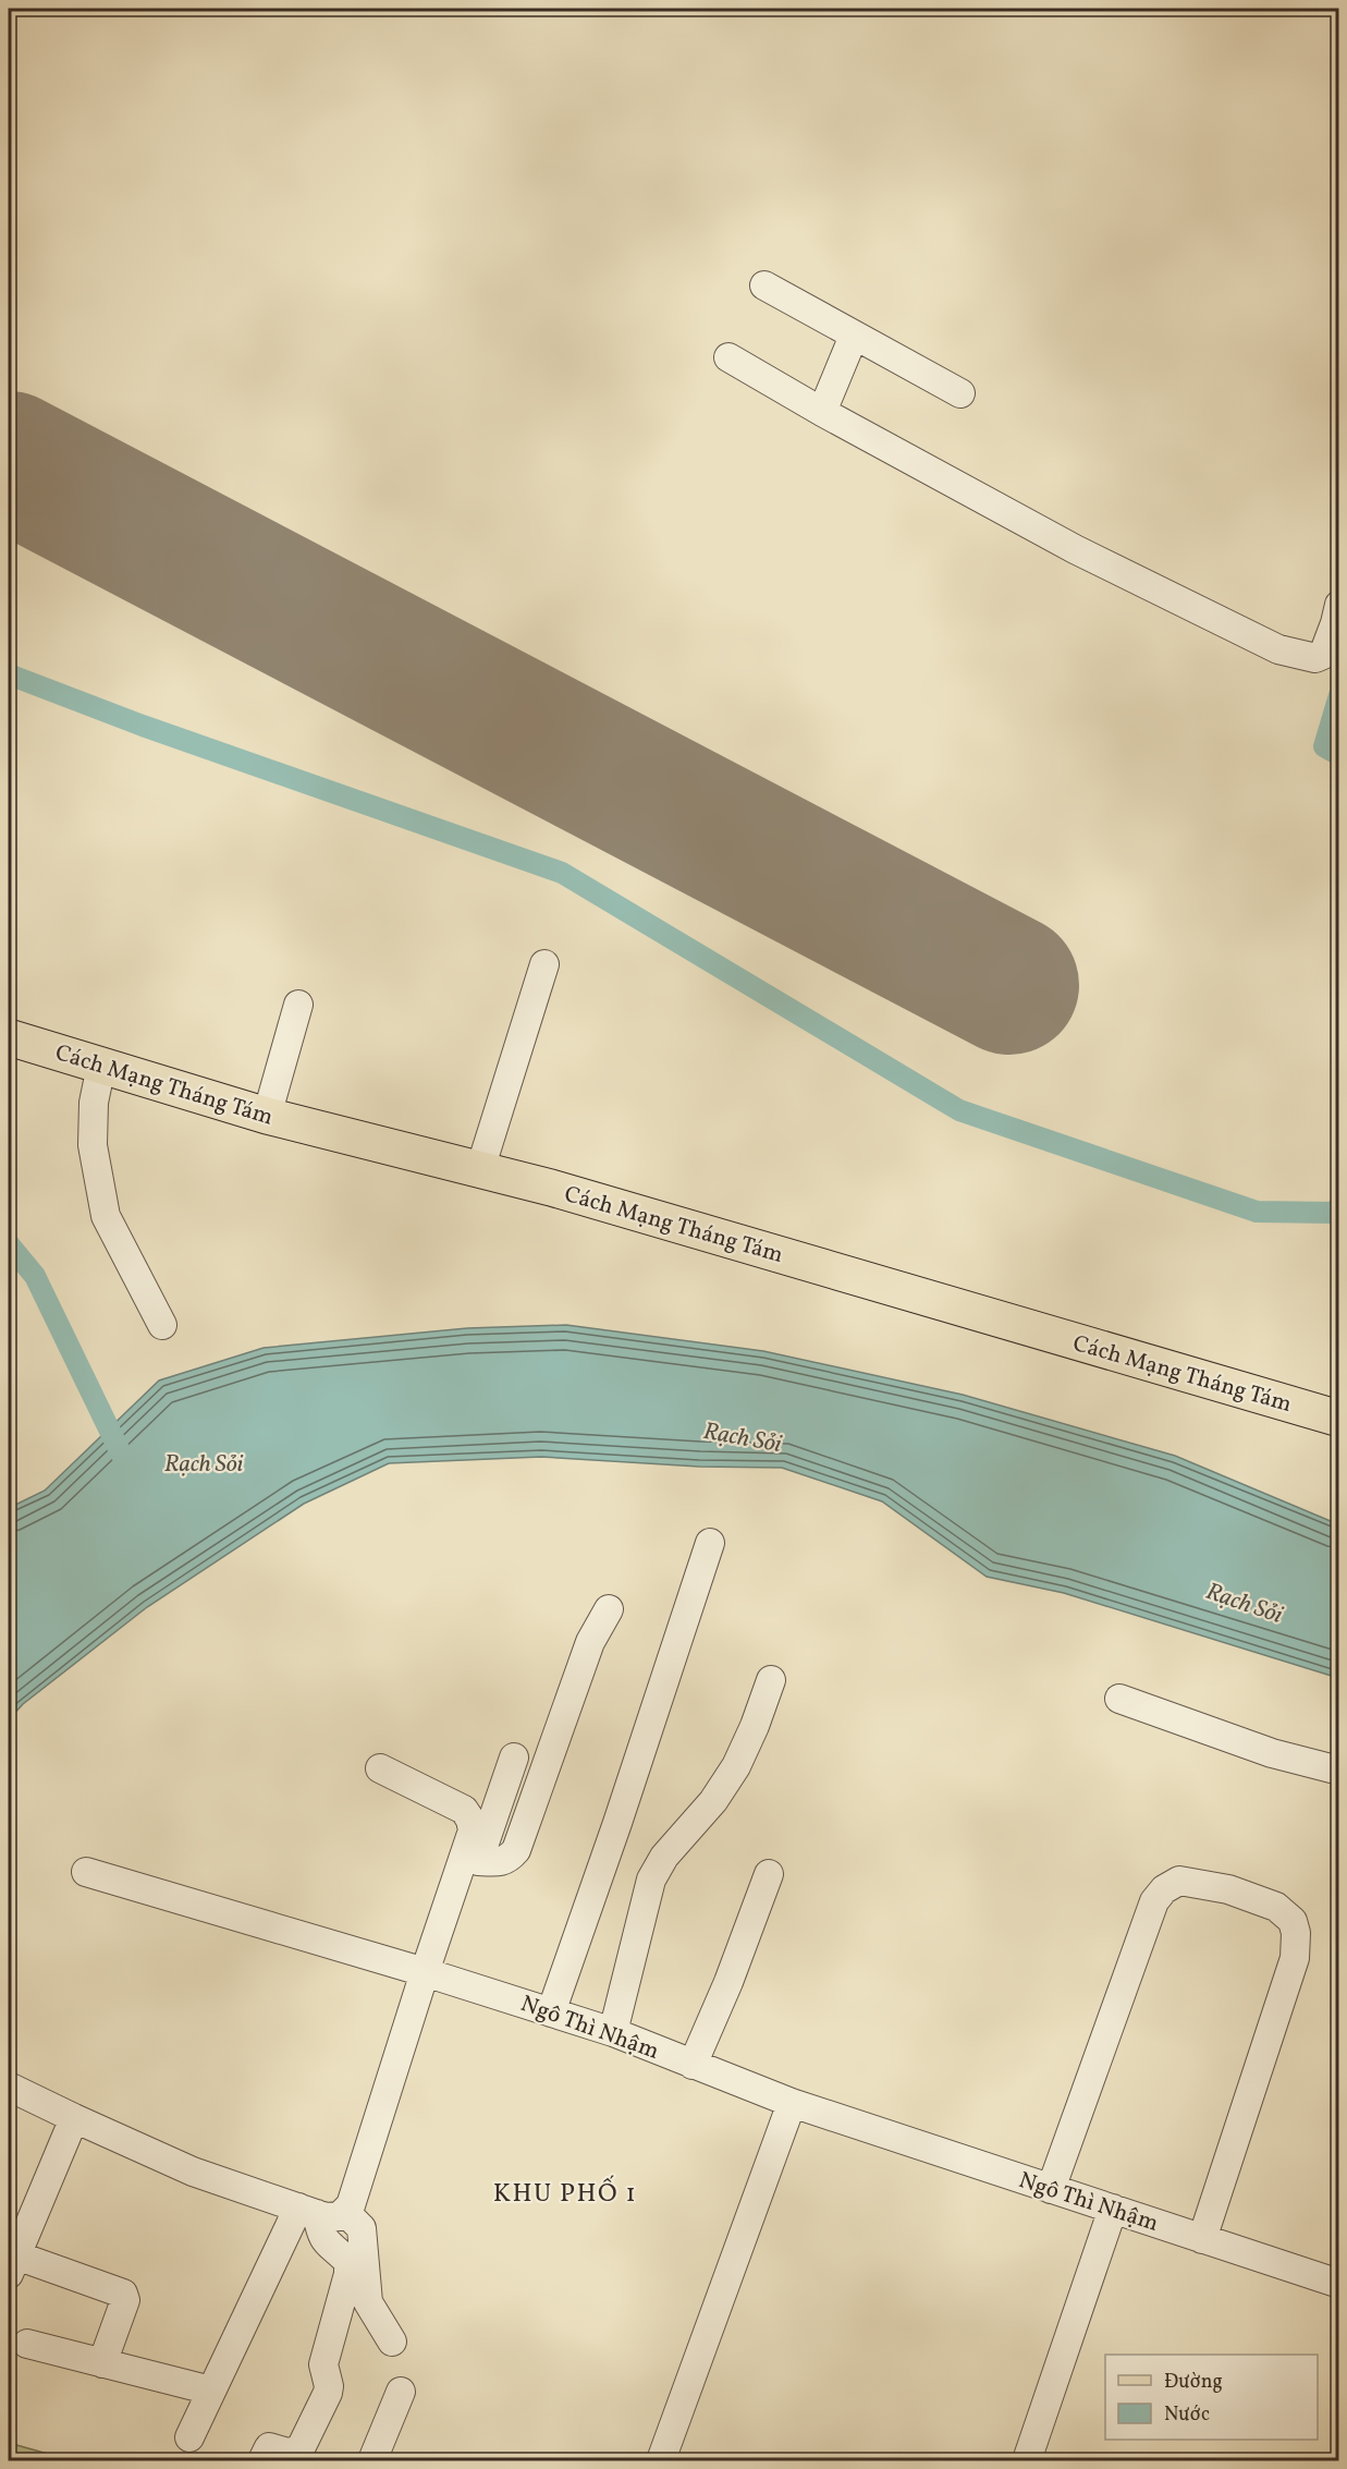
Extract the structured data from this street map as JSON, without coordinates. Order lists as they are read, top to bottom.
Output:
{
  "streets": {
    "main road": ["Cách Mạng Tháng Tám"],
    "street": ["Ngô Thì Nhậm"]
  },
  "districts": ["KHU PHỐ 1"],
  "water": ["Rạch Sỏi"],
  "legend": ["Đường", "Nước"]
}
